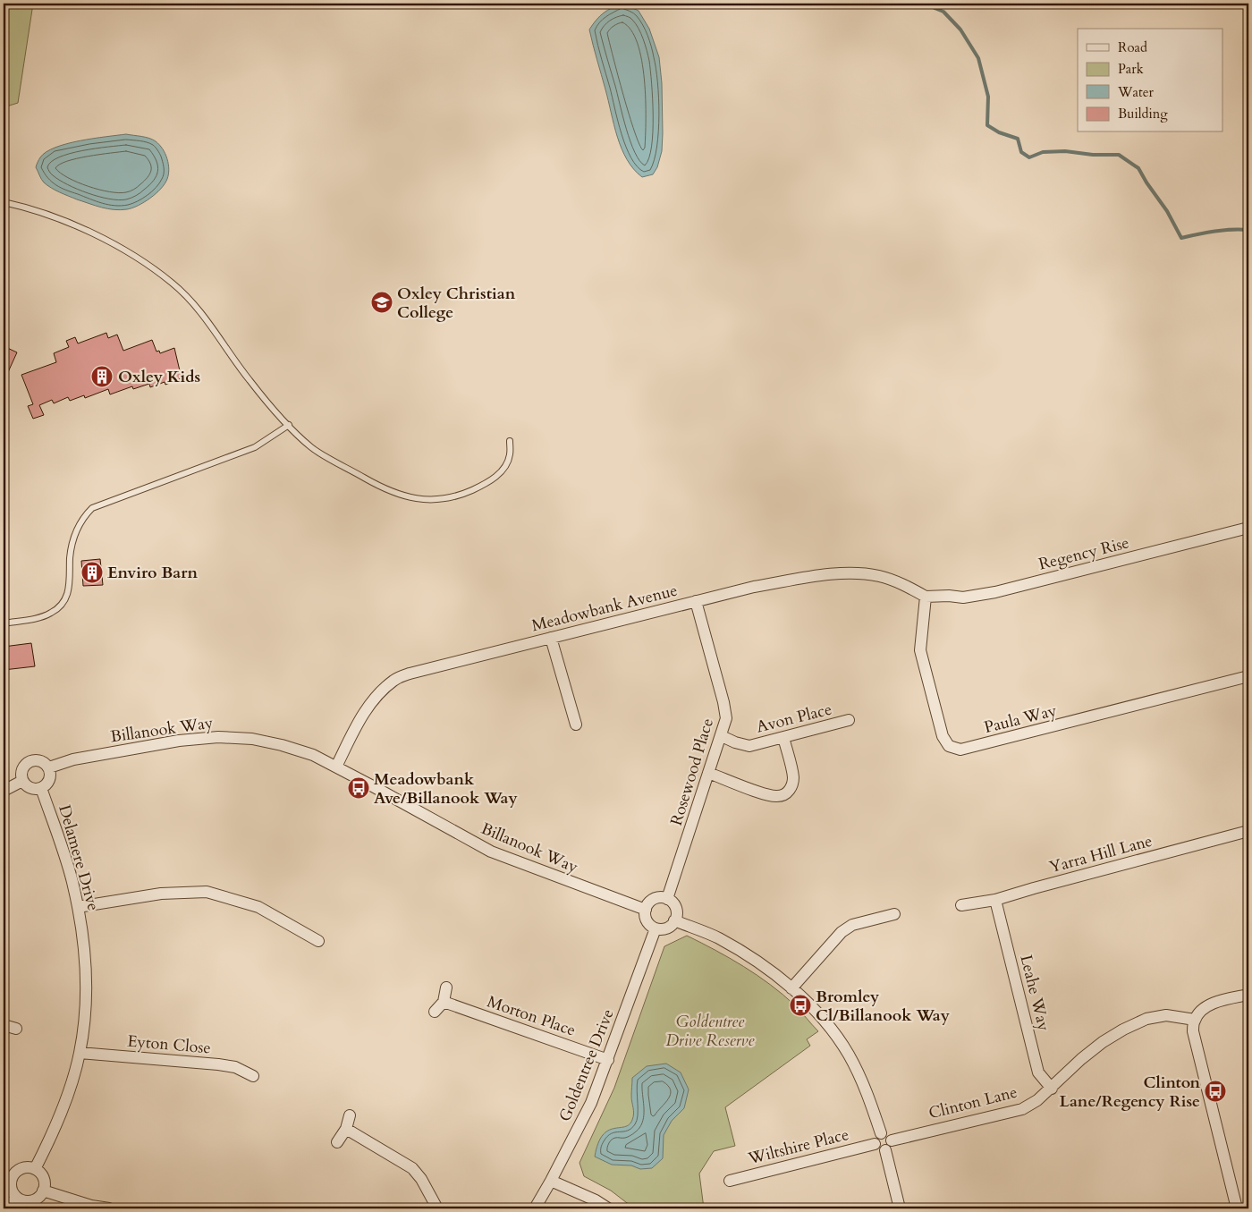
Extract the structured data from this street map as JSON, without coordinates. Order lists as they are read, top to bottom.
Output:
{
  "streets": {
    "street": [
      "Regency Rise",
      "Meadowbank Avenue",
      "Avon Place",
      "Paula Way",
      "Billanook Way",
      "Rosewood Place",
      "Yarra Hill Lane",
      "Delamere Drive",
      "Leahe Way",
      "Morton Place",
      "Eyton Close",
      "Goldentree Drive",
      "Clinton Lane",
      "Wiltshire Place"
    ]
  },
  "crossings": [
    ["Regency Rise", "Meadowbank Avenue"],
    ["Regency Rise", "Paula Way"],
    ["Meadowbank Avenue", "Paula Way"],
    ["Meadowbank Avenue", "Billanook Way"],
    ["Meadowbank Avenue", "Rosewood Place"],
    ["Avon Place", "Rosewood Place"],
    ["Billanook Way", "Rosewood Place"],
    ["Billanook Way", "Delamere Drive"],
    ["Billanook Way", "Goldentree Drive"],
    ["Rosewood Place", "Goldentree Drive"],
    ["Yarra Hill Lane", "Leahe Way"],
    ["Delamere Drive", "Eyton Close"],
    ["Leahe Way", "Clinton Lane"],
    ["Morton Place", "Goldentree Drive"],
    ["Clinton Lane", "Wiltshire Place"]
  ],
  "parks": ["Goldentree Drive Reserve"],
  "places": {
    "school or university": ["Oxley Christian College"],
    "building": ["Oxley Kids", "Enviro Barn"],
    "bus stop": ["Meadowbank Ave/Billanook Way", "Bromley Cl/Billanook Way", "Clinton Lane/Regency Rise"]
  },
  "legend": [
    "Road",
    "Park",
    "Water",
    "Building"
  ]
}
